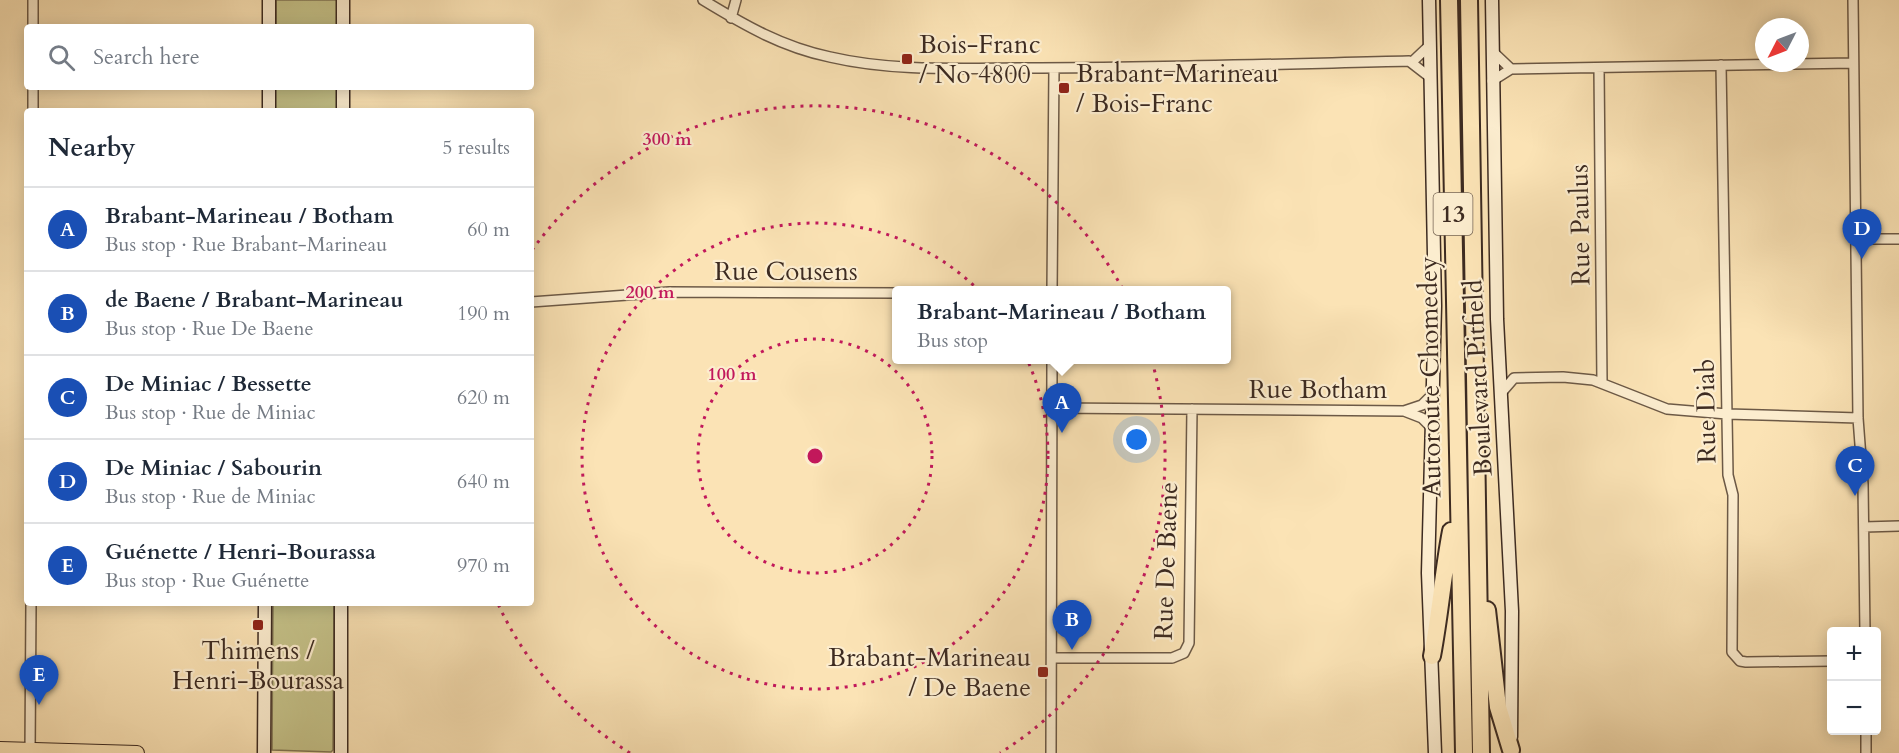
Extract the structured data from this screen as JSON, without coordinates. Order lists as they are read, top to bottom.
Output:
{
  "streets": {
    "highway": ["13", "Autoroute Chomedey"],
    "main road": ["Boulevard Pitfield"],
    "street": [
      "Rue Paulus",
      "Rue Cousens",
      "Rue Botham",
      "Rue Diab",
      "Rue De Baene"
    ]
  },
  "crossings": [
    ["Boulevard Pitfield", "Rue Botham"],
    ["Rue Botham", "Rue De Baene"]
  ],
  "places": {
    "transit": [
      "Bois-Franc / No 4800",
      "Brabant-Marineau / Bois-Franc",
      "Thimens / Henri-Bourassa",
      "Brabant-Marineau / De Baene"
    ]
  },
  "north": "bottom left",
  "page": {
    "search": "Search here",
    "heading": ["Nearby", "5 results"],
    "list": [
      {
        "mark": "A",
        "name": "Brabant-Marineau / Botham",
        "note": "Bus stop · Rue Brabant-Marineau",
        "value": "60 m"
      },
      {
        "mark": "B",
        "name": "de Baene / Brabant-Marineau",
        "note": "Bus stop · Rue De Baene",
        "value": "190 m"
      },
      {
        "mark": "C",
        "name": "De Miniac / Bessette",
        "note": "Bus stop · Rue de Miniac",
        "value": "620 m"
      },
      {
        "mark": "D",
        "name": "De Miniac / Sabourin",
        "note": "Bus stop · Rue de Miniac",
        "value": "640 m"
      },
      {
        "mark": "E",
        "name": "Guénette / Henri-Bourassa",
        "note": "Bus stop · Rue Guénette",
        "value": "970 m"
      }
    ],
    "pins": [
      "D",
      "A",
      "C",
      "B",
      "E"
    ],
    "popup": ["Brabant-Marineau / Botham", "Bus stop"],
    "map_buttons": ["+", "−"]
  },
  "rings": ["300 m", "200 m", "100 m"]
}
